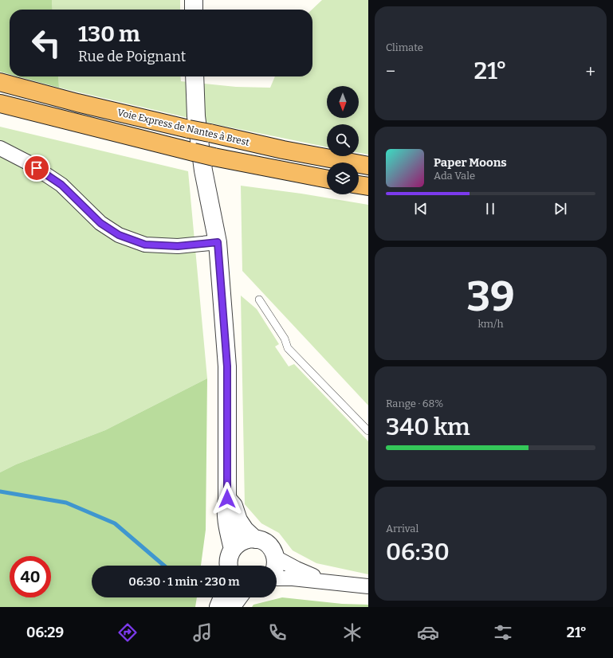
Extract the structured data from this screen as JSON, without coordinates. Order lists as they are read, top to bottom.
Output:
{
  "streets": {
    "highway": ["Voie Express de Nantes à Brest"]
  },
  "north": "bottom",
  "page": {
    "tile": [
      "Climate",
      ["39", "km/h"],
      ["Range · 68%", "340 km"],
      ["Arrival", "06:30"]
    ],
    "turn": ["130 m", "Rue de Poignant"],
    "heat": ["−", "21°", "+"],
    "song": ["Paper Moons", "Ada Vale"],
    "limit": "40",
    "trip": "06:30 · 1 min · 230 m",
    "tabs": ["06:29", "21°"]
  }
}
